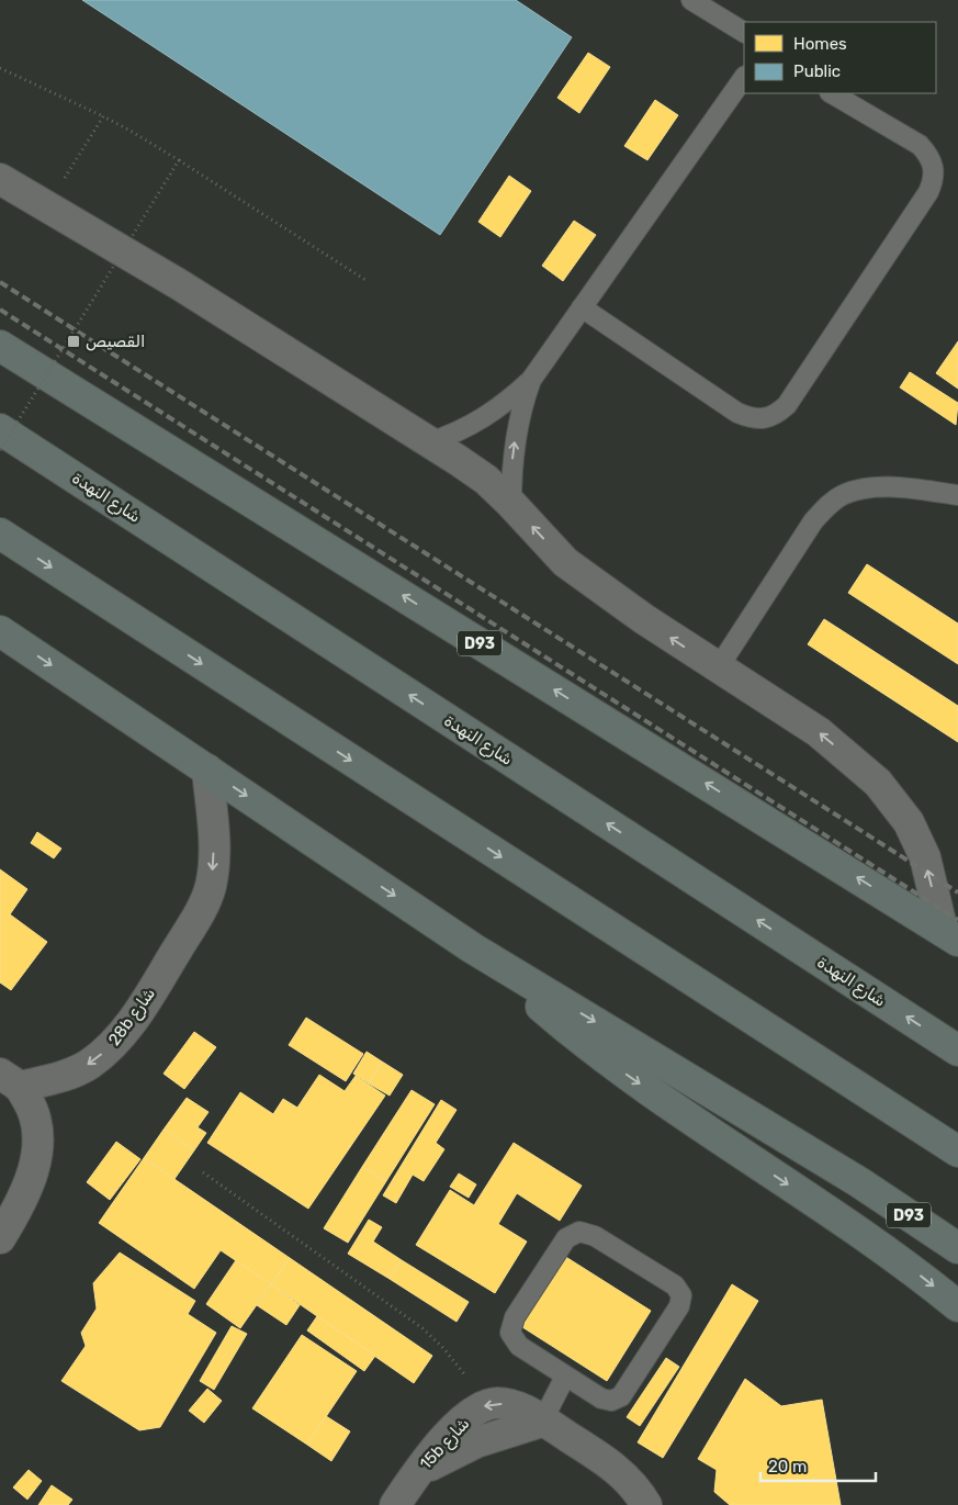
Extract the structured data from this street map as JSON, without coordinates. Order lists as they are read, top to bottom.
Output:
{
  "streets": {
    "main road": ["شارع النهدة", "D93"],
    "street": ["28b شارع", "15b شارع"]
  },
  "crossings": [
    ["D93", "28b شارع"]
  ],
  "one_way": ["28b شارع"],
  "places": {
    "transit": ["القصيص"]
  },
  "legend": ["Homes", "Public"],
  "scale_bar": "20 m"
}
